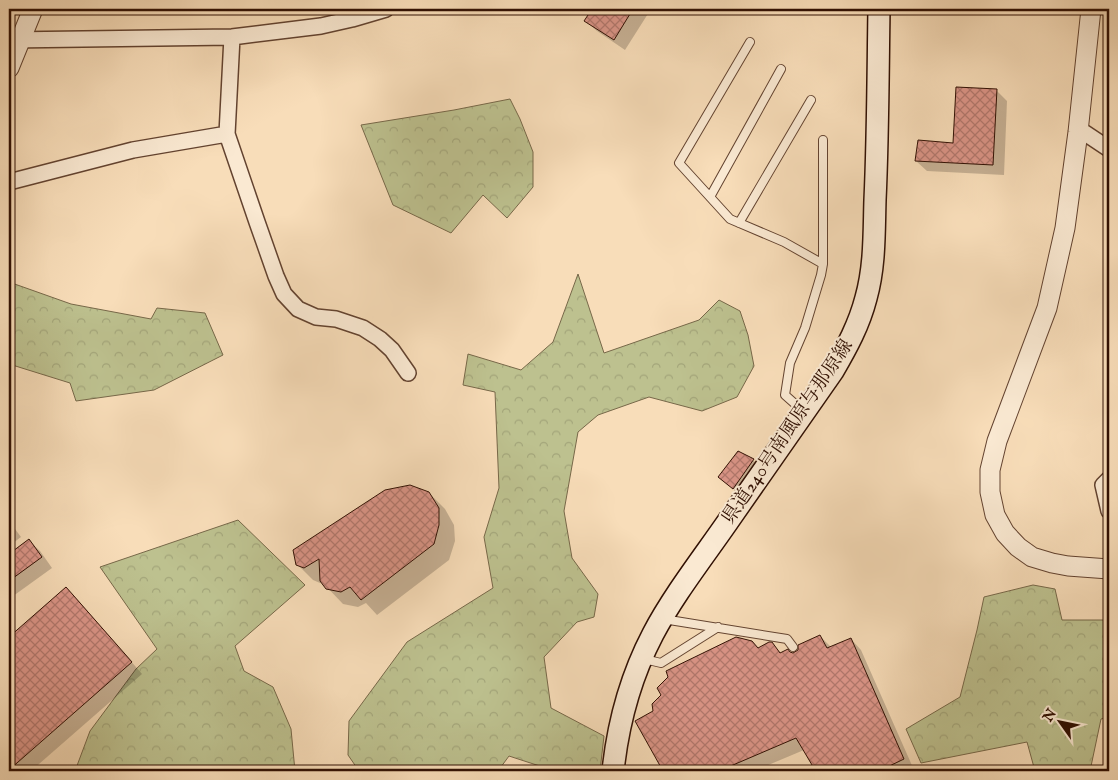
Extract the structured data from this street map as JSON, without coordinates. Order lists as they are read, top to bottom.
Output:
{
  "streets": {
    "main road": ["県道240号南風原与那原線"]
  },
  "north": "top left"
}
